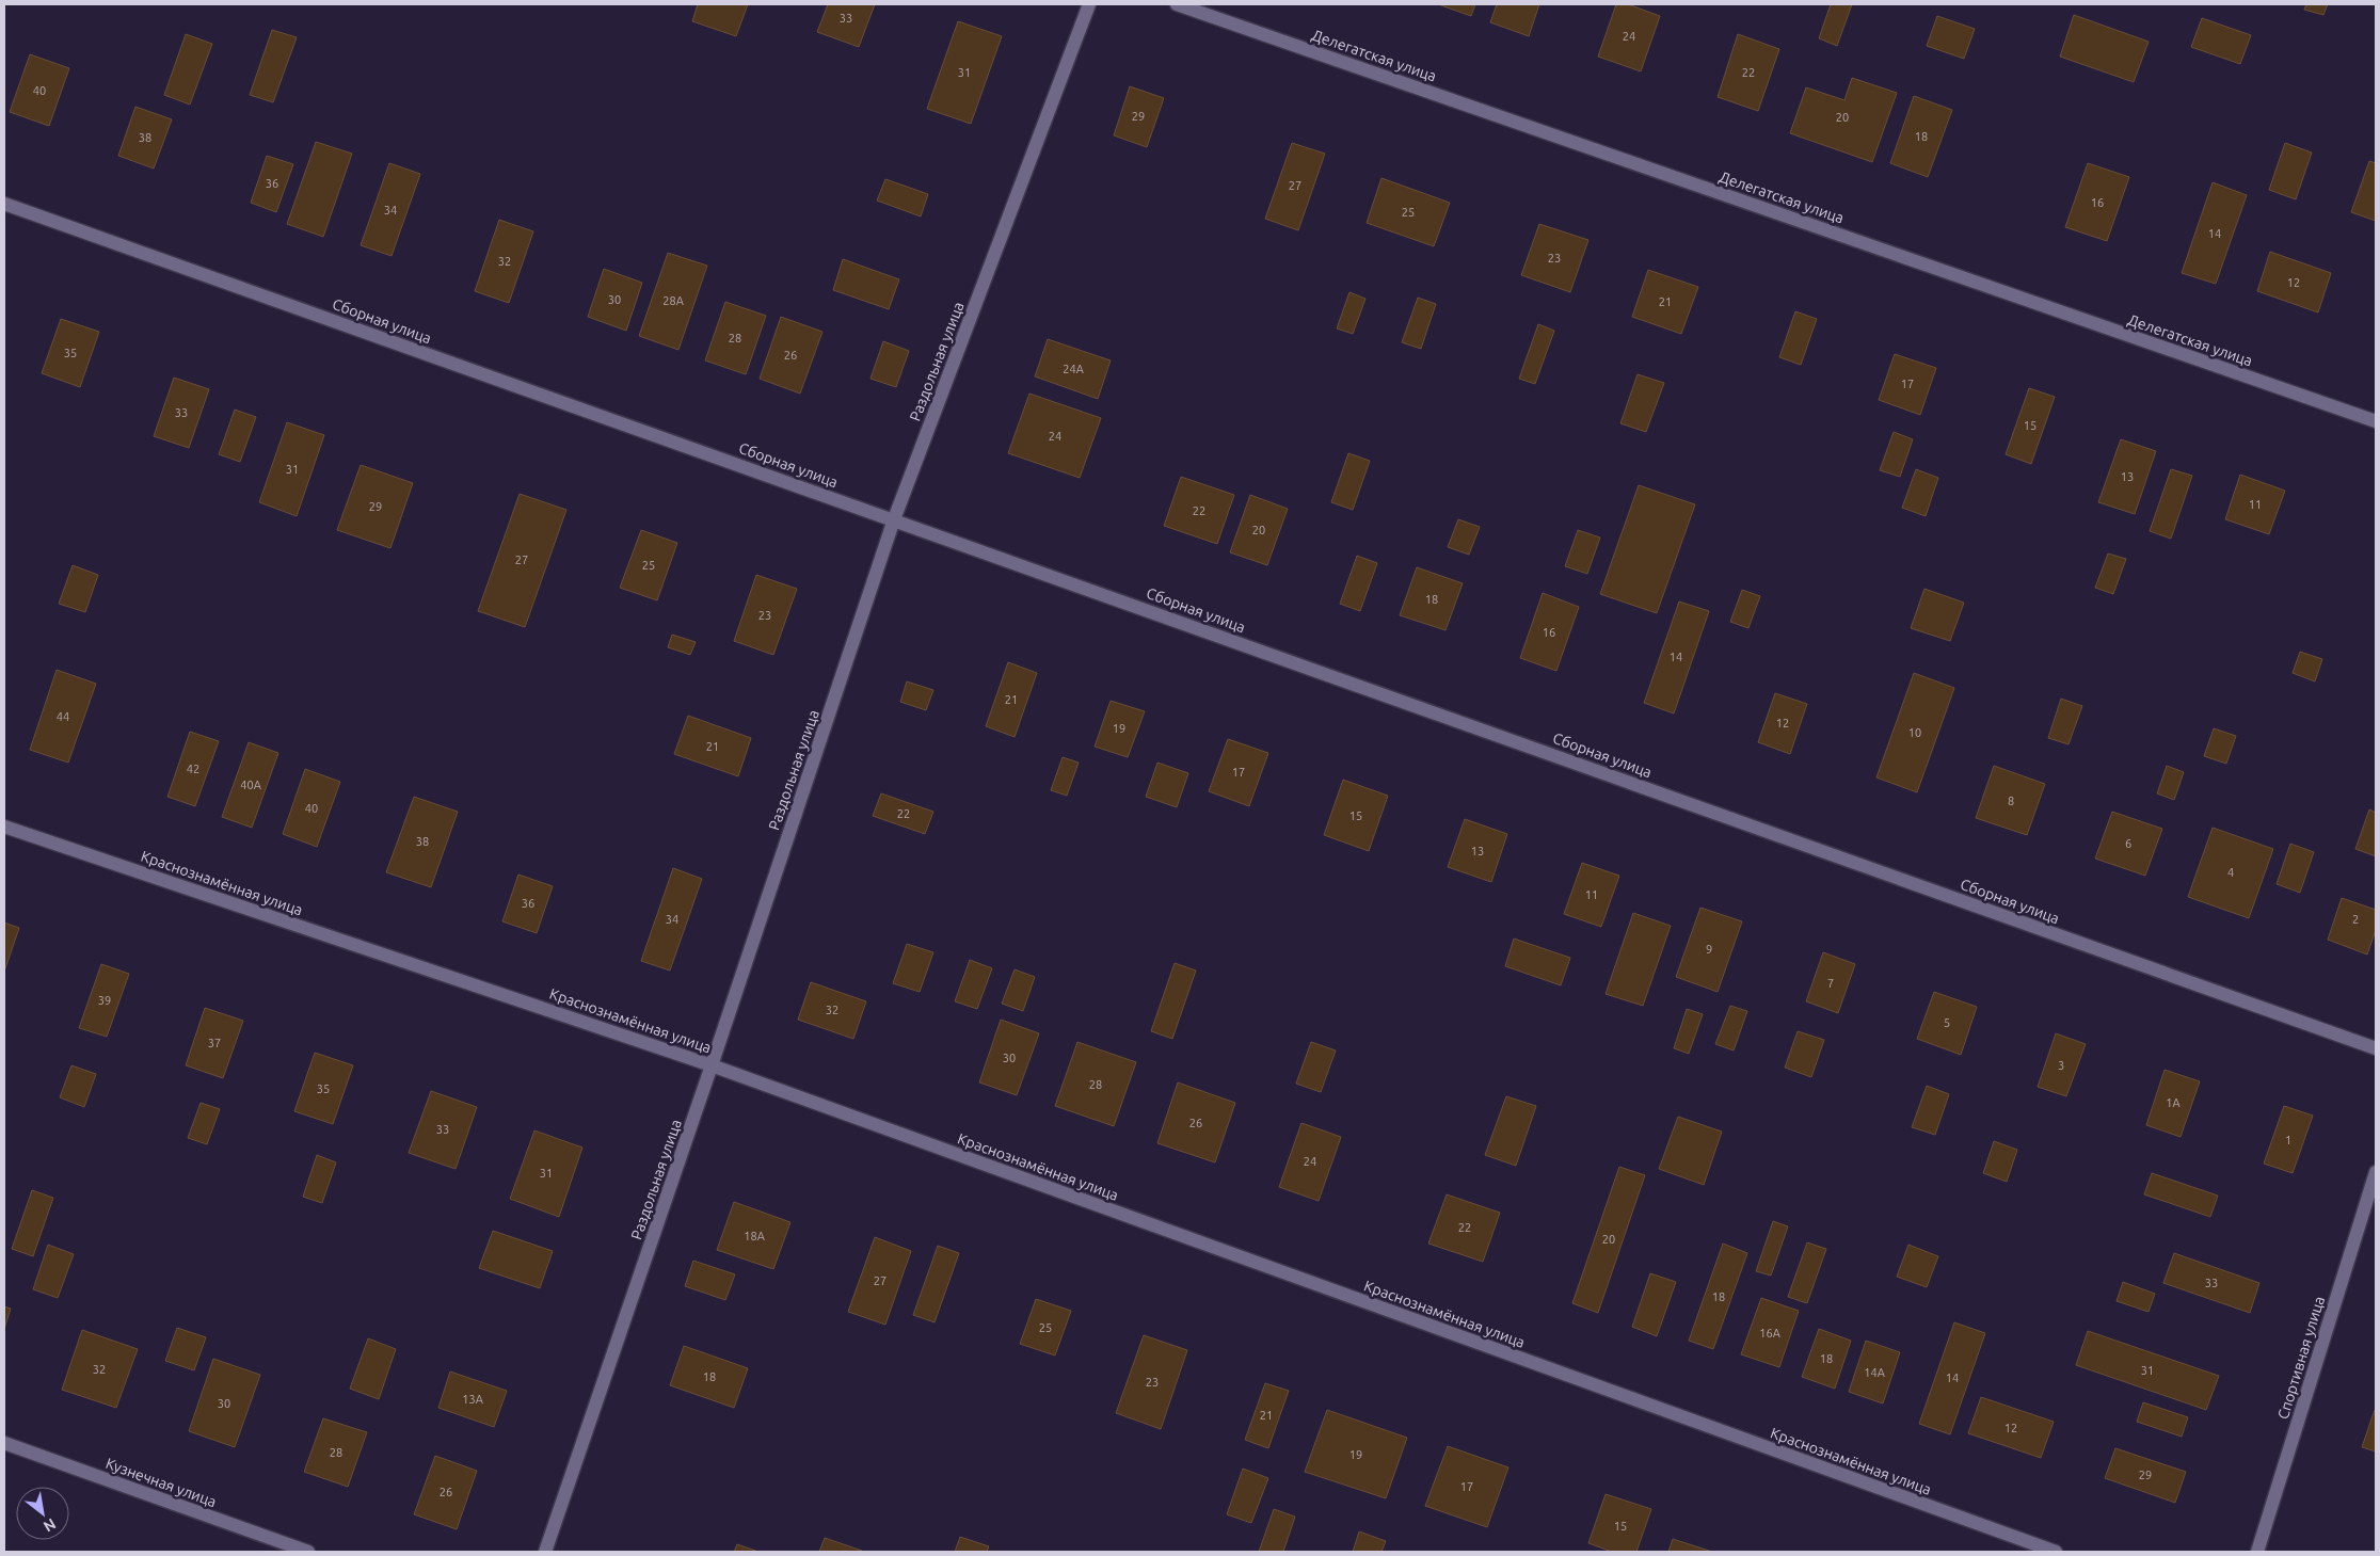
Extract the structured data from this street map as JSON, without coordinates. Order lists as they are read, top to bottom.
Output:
{
  "streets": {
    "street": [
      "Делегатская улица",
      "Сборная улица",
      "Раздольная улица",
      "Краснознамённая улица",
      "Спортивная улица",
      "Кузнечная улица"
    ]
  },
  "crossings": [
    ["Сборная улица", "Раздольная улица"],
    ["Раздольная улица", "Краснознамённая улица"]
  ],
  "house_numbers": [
    "33",
    "24",
    "31",
    "22",
    "40",
    "29",
    "20",
    "18",
    "38",
    "36",
    "27",
    "16",
    "34",
    "25",
    "14",
    "23",
    "32",
    "12",
    "30",
    "28А",
    "21",
    "28",
    "35",
    "26",
    "24А",
    "17",
    "33",
    "15",
    "24",
    "31",
    "13",
    "11",
    "29",
    "22",
    "20",
    "27",
    "25",
    "18",
    "23",
    "16",
    "14",
    "21",
    "44",
    "12",
    "19",
    "10",
    "21",
    "42",
    "17",
    "40А",
    "8",
    "40",
    "22",
    "15",
    "38",
    "6",
    "13",
    "4",
    "11",
    "36",
    "34",
    "2",
    "9",
    "7",
    "39",
    "32",
    "5",
    "37",
    "30",
    "3",
    "28",
    "35",
    "1А",
    "26",
    "33",
    "1",
    "24",
    "31",
    "22",
    "18А",
    "20",
    "27",
    "33",
    "18",
    "25",
    "16А",
    "18",
    "32",
    "31",
    "14А",
    "18",
    "14",
    "23",
    "13А",
    "30",
    "21",
    "12",
    "28",
    "19",
    "29",
    "17",
    "26",
    "15"
  ],
  "north": "bottom right"
}
